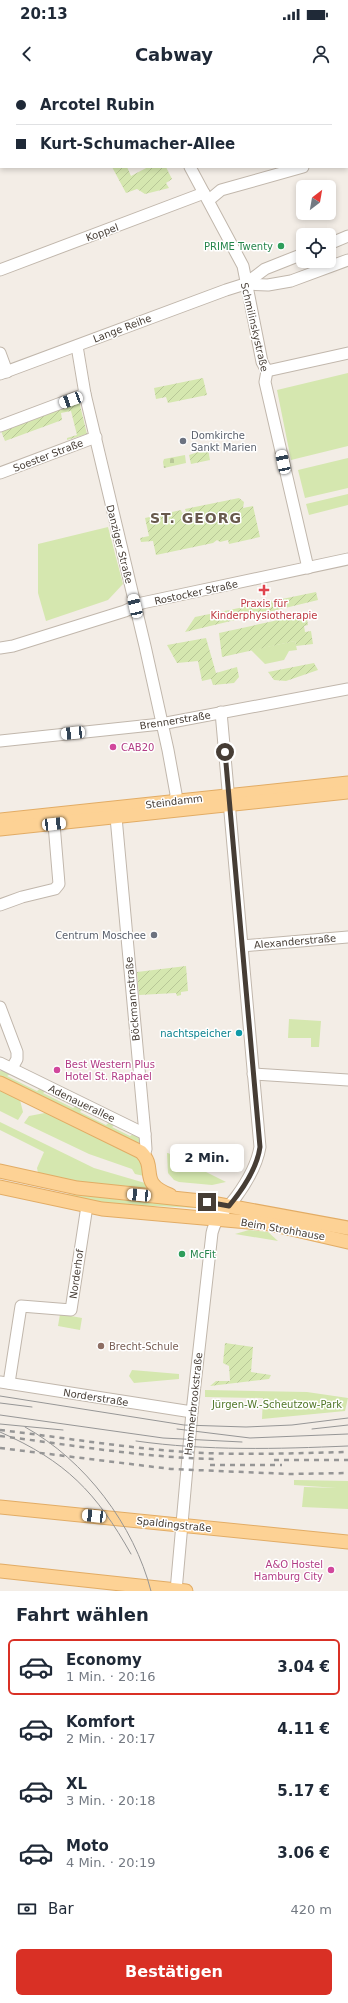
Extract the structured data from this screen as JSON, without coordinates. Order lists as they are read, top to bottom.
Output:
{
  "streets": {
    "main road": [
      "Steindamm",
      "Adenauerallee",
      "Beim Strohhause",
      "Spaldingstraße"
    ],
    "street": [
      "Koppel",
      "Schmilinskystraße",
      "Lange Reihe",
      "Soester Straße",
      "Danziger Straße",
      "Rostocker Straße",
      "Brennerstraße",
      "Alexanderstraße",
      "Böckmannstraße",
      "Norderhof",
      "Norderstraße",
      "Hammerbrookstraße"
    ]
  },
  "crossings": [
    ["Koppel", "Schmilinskystraße"],
    ["Schmilinskystraße", "Lange Reihe"],
    ["Schmilinskystraße", "Rostocker Straße"],
    ["Lange Reihe", "Danziger Straße"],
    ["Soester Straße", "Danziger Straße"],
    ["Danziger Straße", "Rostocker Straße"],
    ["Danziger Straße", "Brennerstraße"],
    ["Danziger Straße", "Steindamm"],
    ["Steindamm", "Böckmannstraße"],
    ["Böckmannstraße", "Adenauerallee"],
    ["Beim Strohhause", "Norderhof"],
    ["Beim Strohhause", "Hammerbrookstraße"],
    ["Norderhof", "Norderstraße"],
    ["Norderstraße", "Hammerbrookstraße"],
    ["Hammerbrookstraße", "Spaldingstraße"]
  ],
  "districts": ["ST. GEORG"],
  "parks": ["Jürgen-W.-Scheutzow-Park"],
  "places": {
    "other": [
      "PRIME Twenty",
      "Domkirche Sankt Marien",
      "CAB20",
      "Centrum Moschee",
      "nachtspeicher",
      "Best Western Plus Hotel St. Raphael",
      "McFit",
      "Brecht-Schule",
      "A&O Hostel Hamburg City"
    ],
    "health": ["Praxis für Kinderphysiotherapie"]
  },
  "north": "top right",
  "page": {
    "status": "20:13",
    "header": "Cabway",
    "banner": ["Arcotel Rubin", "Kurt-Schumacher-Allee"],
    "bubble": "2 Min.",
    "heading": "Fahrt wählen",
    "list": [
      {
        "name": "Economy",
        "note": "1 Min. · 20:16",
        "value": "3.04 €"
      },
      {
        "name": "Komfort",
        "note": "2 Min. · 20:17",
        "value": "4.11 €"
      },
      {
        "name": "XL",
        "note": "3 Min. · 20:18",
        "value": "5.17 €"
      },
      {
        "name": "Moto",
        "note": "4 Min. · 20:19",
        "value": "3.06 €"
      }
    ],
    "pay": ["Bar", "420 m"],
    "buttons": "Bestätigen"
  }
}
